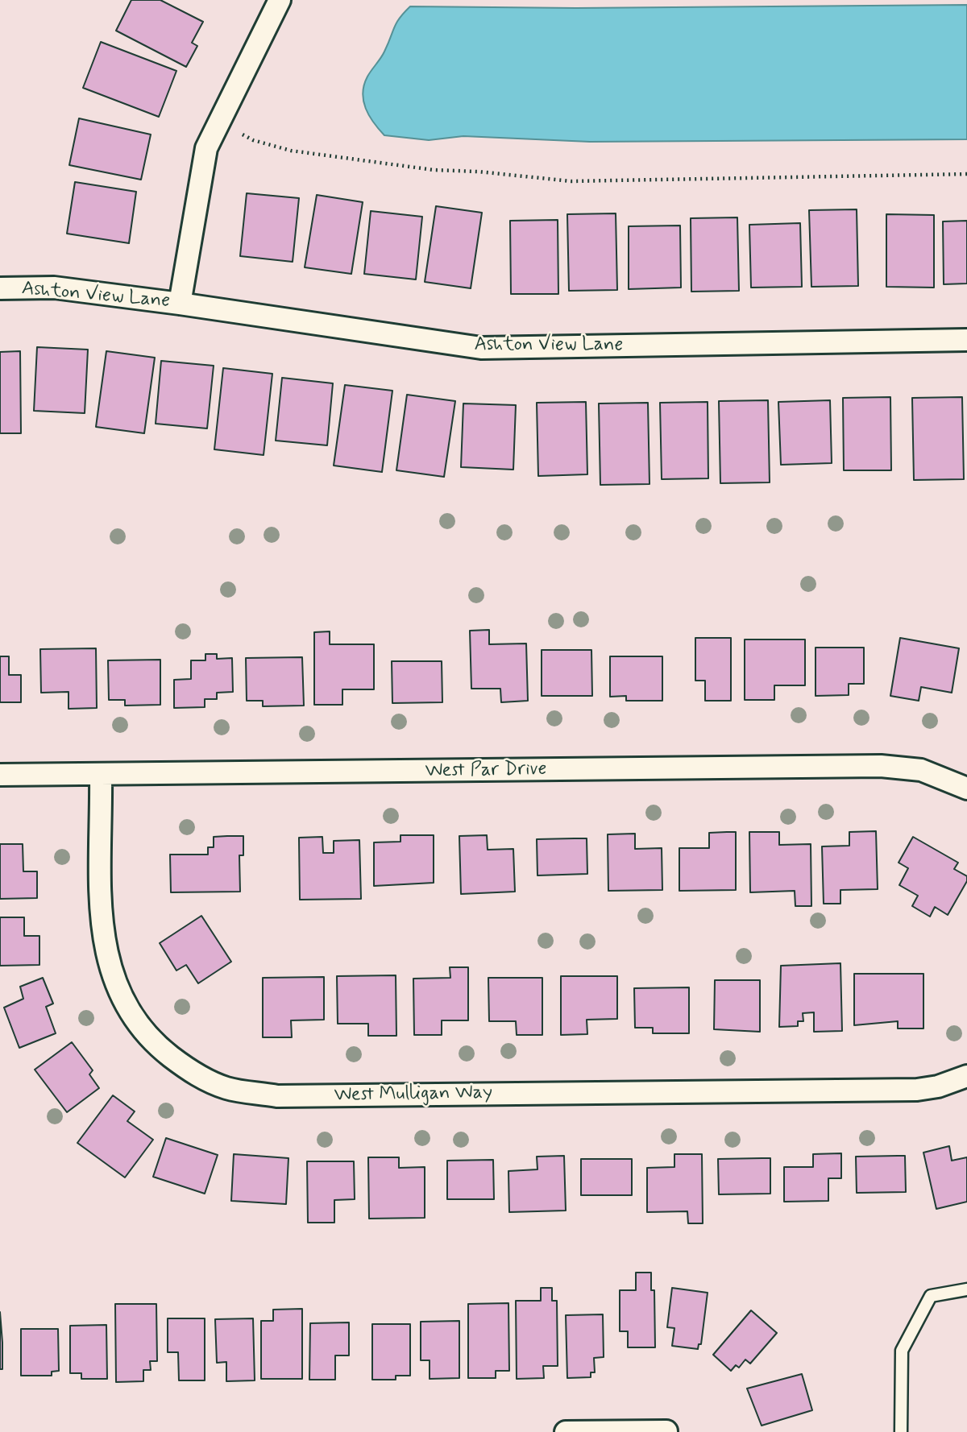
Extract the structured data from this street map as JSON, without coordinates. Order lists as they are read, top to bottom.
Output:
{
  "streets": {
    "street": ["Ashton View Lane", "West Par Drive", "West Mulligan Way"]
  },
  "crossings": [
    ["West Par Drive", "West Mulligan Way"]
  ]
}
